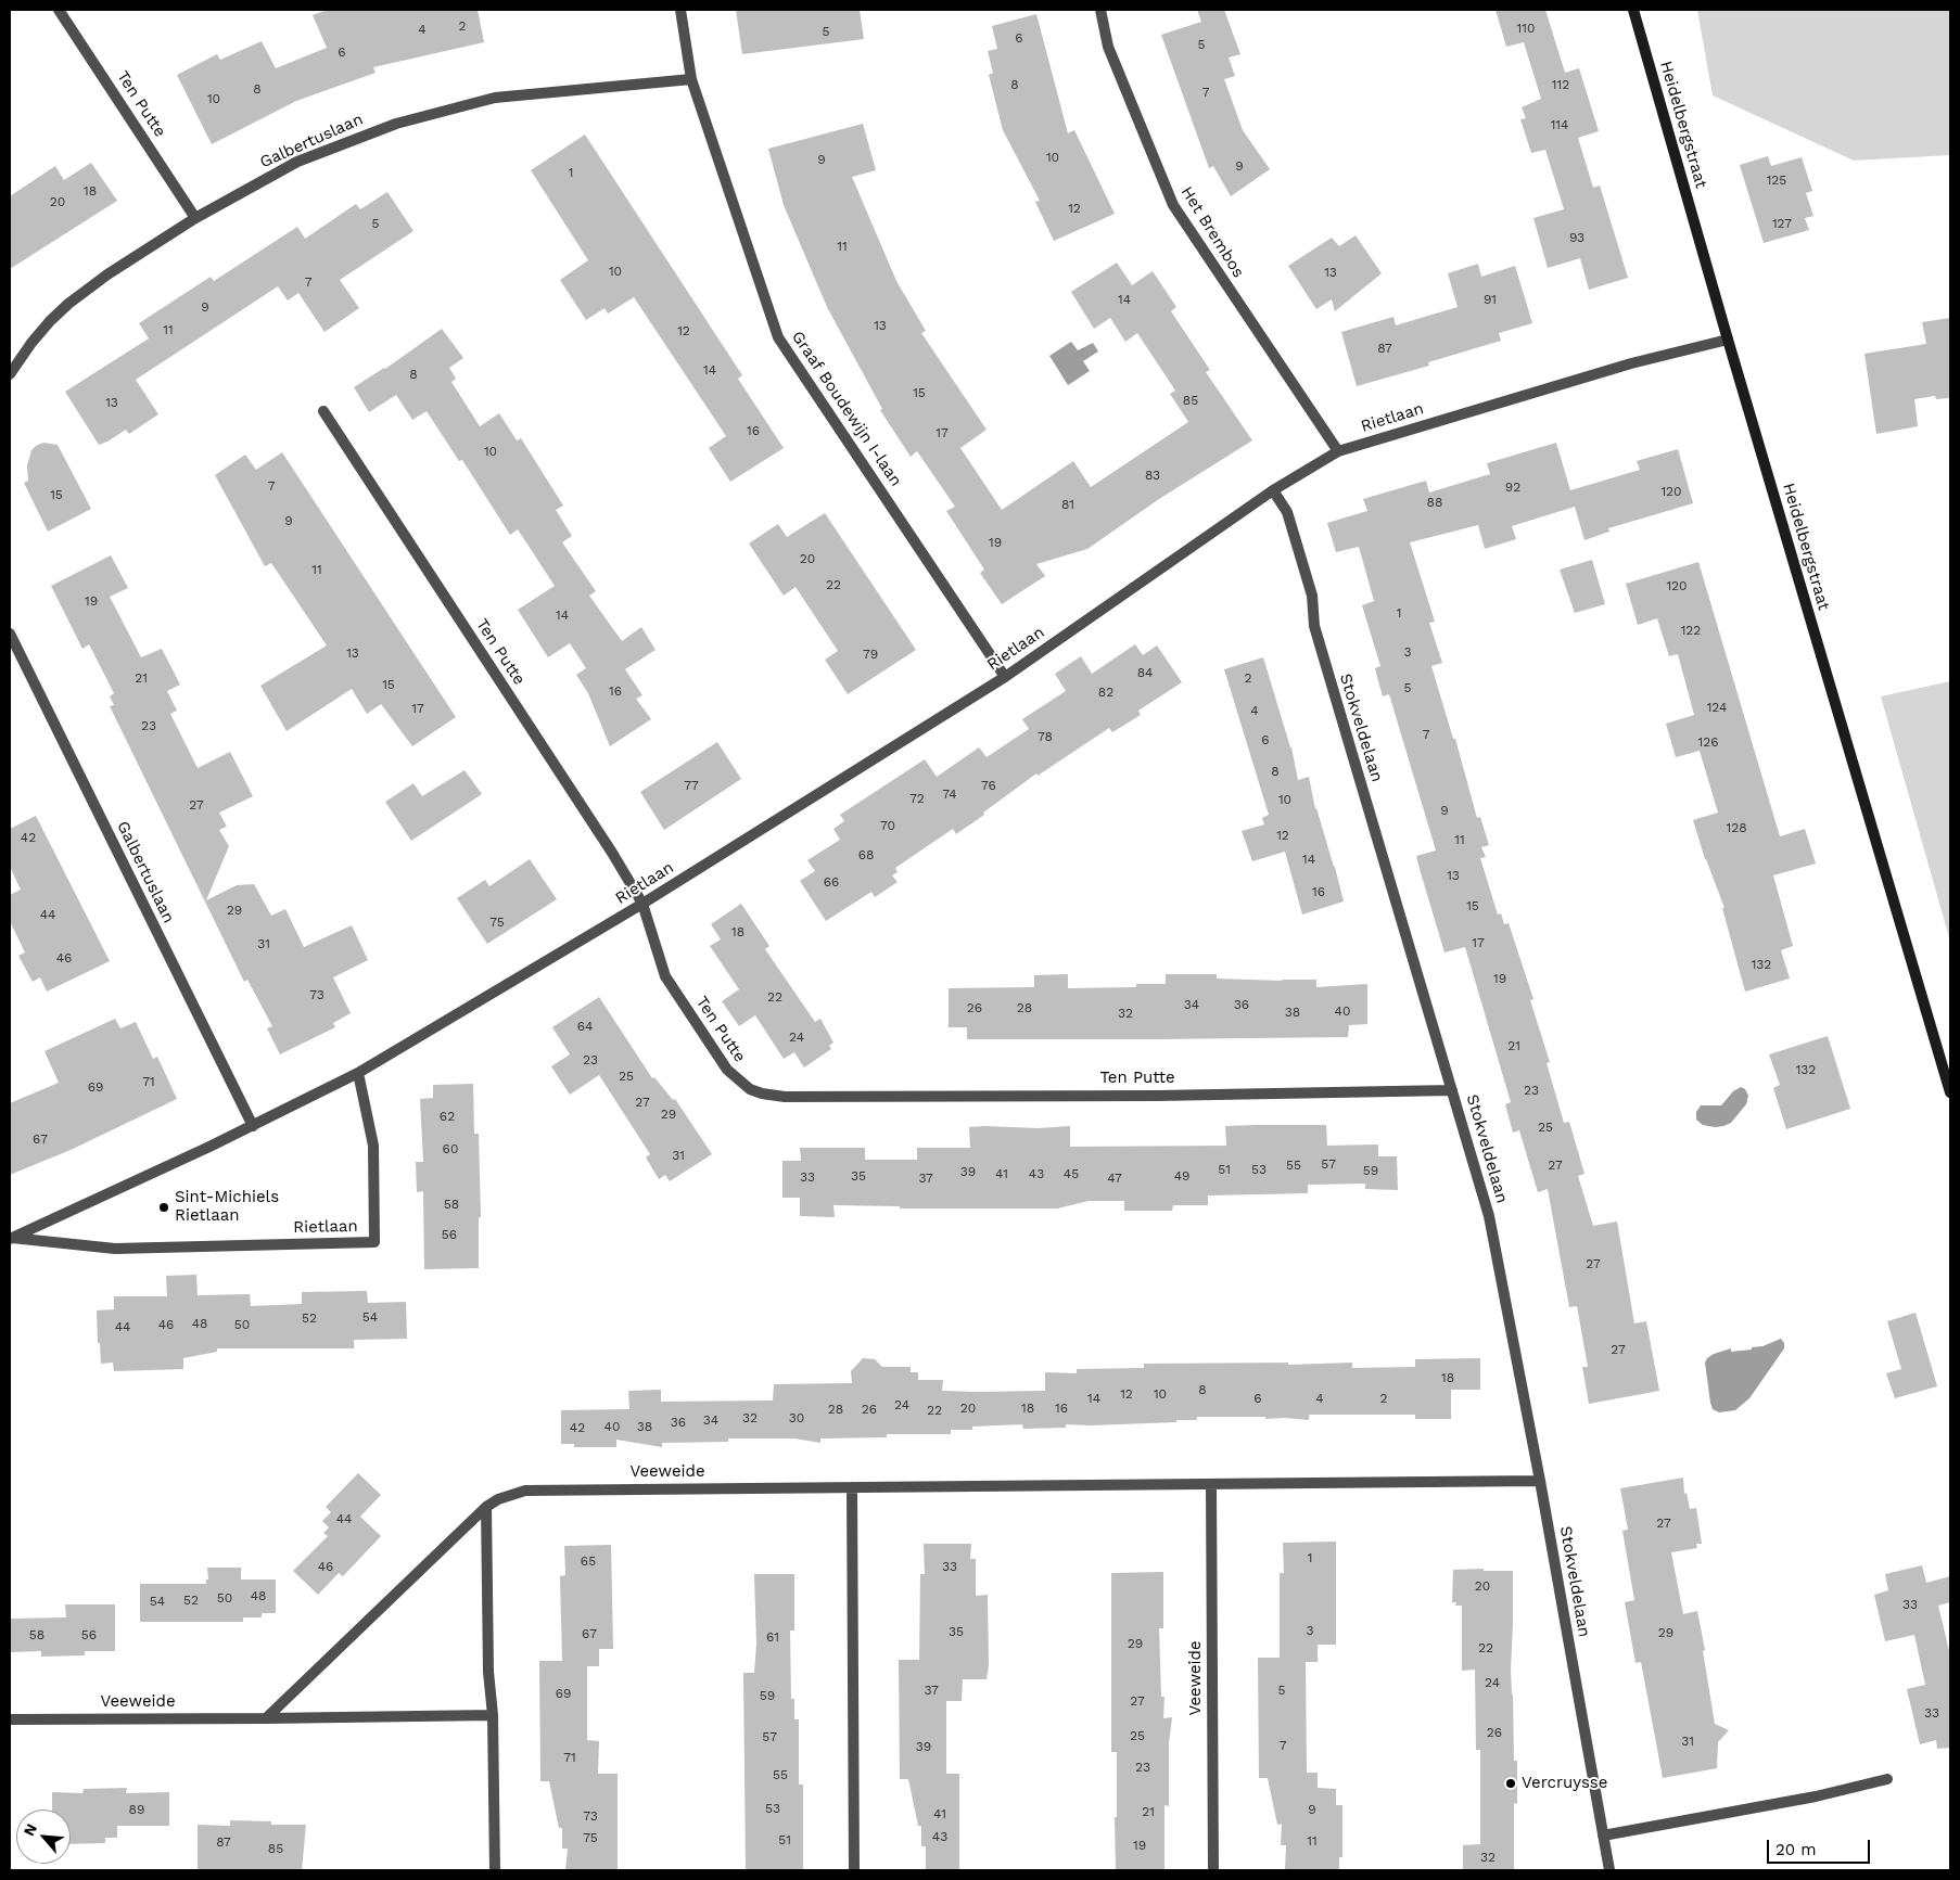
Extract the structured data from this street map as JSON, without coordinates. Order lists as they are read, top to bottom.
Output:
{
  "streets": {
    "main road": ["Heidelbergstraat"],
    "street": [
      "Ten Putte",
      "Galbertuslaan",
      "Het Brembos",
      "Graaf Boudewijn I-laan",
      "Rietlaan",
      "Stokveldelaan",
      "Veeweide"
    ]
  },
  "crossings": [
    ["Ten Putte", "Galbertuslaan"],
    ["Ten Putte", "Rietlaan"],
    ["Ten Putte", "Stokveldelaan"],
    ["Heidelbergstraat", "Rietlaan"],
    ["Galbertuslaan", "Graaf Boudewijn I-laan"],
    ["Galbertuslaan", "Rietlaan"],
    ["Het Brembos", "Rietlaan"],
    ["Graaf Boudewijn I-laan", "Rietlaan"],
    ["Rietlaan", "Stokveldelaan"],
    ["Stokveldelaan", "Veeweide"]
  ],
  "places": ["Sint-Michiels Rietlaan", "Vercruysse"],
  "house_numbers": [
    "2",
    "110",
    "4",
    "5",
    "6",
    "5",
    "6",
    "8",
    "112",
    "8",
    "7",
    "10",
    "114",
    "10",
    "9",
    "9",
    "1",
    "125",
    "18",
    "20",
    "12",
    "5",
    "127",
    "93",
    "11",
    "10",
    "13",
    "7",
    "14",
    "91",
    "9",
    "13",
    "11",
    "12",
    "87",
    "14",
    "8",
    "15",
    "85",
    "13",
    "16",
    "17",
    "10",
    "83",
    "7",
    "92",
    "120",
    "15",
    "88",
    "81",
    "9",
    "19",
    "20",
    "11",
    "22",
    "120",
    "19",
    "1",
    "14",
    "122",
    "3",
    "13",
    "79",
    "84",
    "21",
    "2",
    "15",
    "5",
    "16",
    "82",
    "124",
    "17",
    "4",
    "23",
    "7",
    "78",
    "6",
    "126",
    "8",
    "77",
    "76",
    "74",
    "72",
    "10",
    "27",
    "9",
    "70",
    "128",
    "12",
    "42",
    "11",
    "68",
    "14",
    "13",
    "66",
    "16",
    "15",
    "29",
    "44",
    "75",
    "18",
    "17",
    "31",
    "46",
    "132",
    "19",
    "73",
    "22",
    "34",
    "36",
    "26",
    "28",
    "40",
    "38",
    "32",
    "64",
    "24",
    "21",
    "23",
    "132",
    "25",
    "71",
    "69",
    "23",
    "27",
    "29",
    "62",
    "25",
    "67",
    "60",
    "31",
    "57",
    "55",
    "27",
    "51",
    "53",
    "59",
    "39",
    "41",
    "43",
    "45",
    "35",
    "49",
    "33",
    "37",
    "47",
    "58",
    "56",
    "27",
    "54",
    "52",
    "48",
    "46",
    "50",
    "44",
    "27",
    "18",
    "8",
    "12",
    "10",
    "14",
    "6",
    "4",
    "2",
    "24",
    "20",
    "18",
    "16",
    "28",
    "26",
    "22",
    "32",
    "30",
    "34",
    "36",
    "40",
    "38",
    "42",
    "44",
    "27",
    "1",
    "65",
    "46",
    "33",
    "20",
    "48",
    "50",
    "52",
    "54",
    "33",
    "3",
    "35",
    "29",
    "67",
    "58",
    "56",
    "61",
    "29",
    "22",
    "24",
    "37",
    "5",
    "69",
    "59",
    "27",
    "33",
    "26",
    "25",
    "57",
    "31",
    "7",
    "39",
    "71",
    "23",
    "55",
    "53",
    "89",
    "9",
    "21",
    "41",
    "73",
    "43",
    "75",
    "51",
    "11",
    "87",
    "19",
    "85",
    "32"
  ],
  "scale_bar": "20 m",
  "north": "top left"
}
